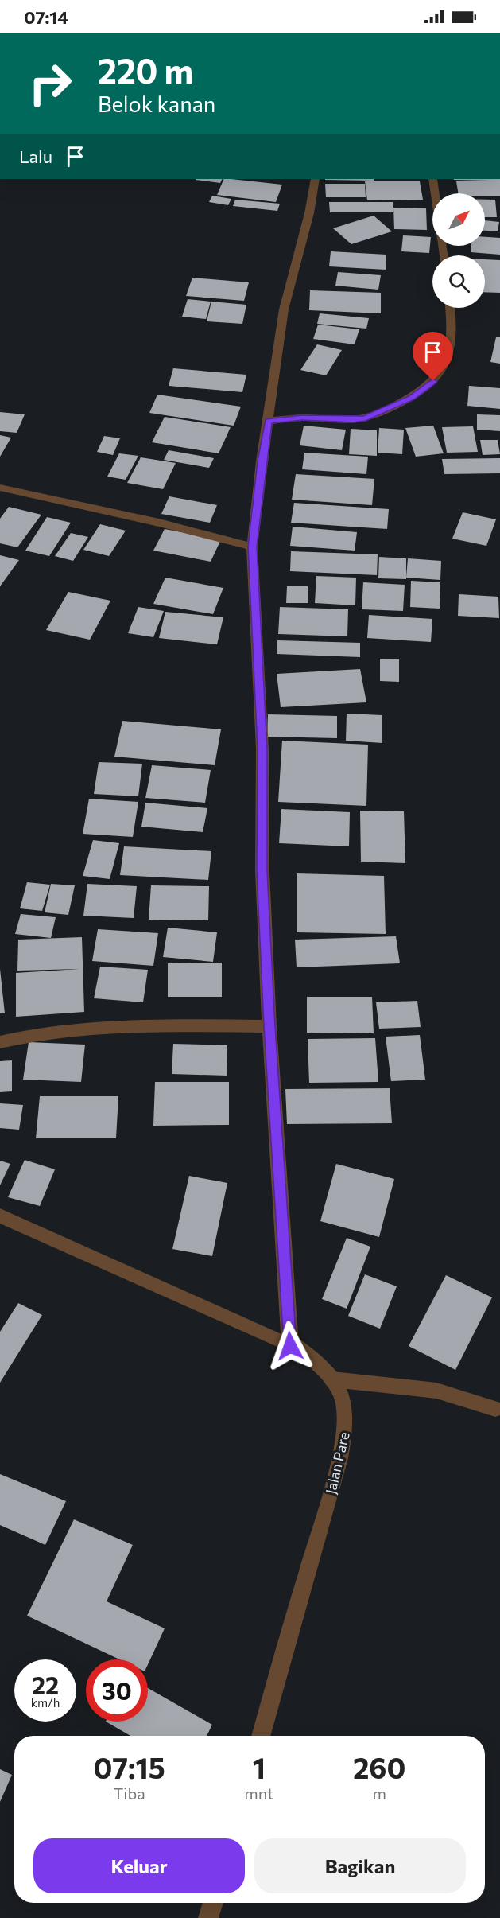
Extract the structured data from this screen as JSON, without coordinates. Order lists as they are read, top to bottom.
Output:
{
  "streets": {
    "street": ["Jalan Pare"]
  },
  "north": "top right",
  "page": {
    "status": "07:14",
    "turn": ["220 m", "Belok kanan"],
    "then": "Lalu",
    "speed": "22 km/h",
    "limit": "30",
    "eta": [
      "07:15",
      "Tiba",
      "1",
      "mnt",
      "260",
      "m"
    ],
    "buttons": ["Keluar", "Bagikan"]
  }
}
